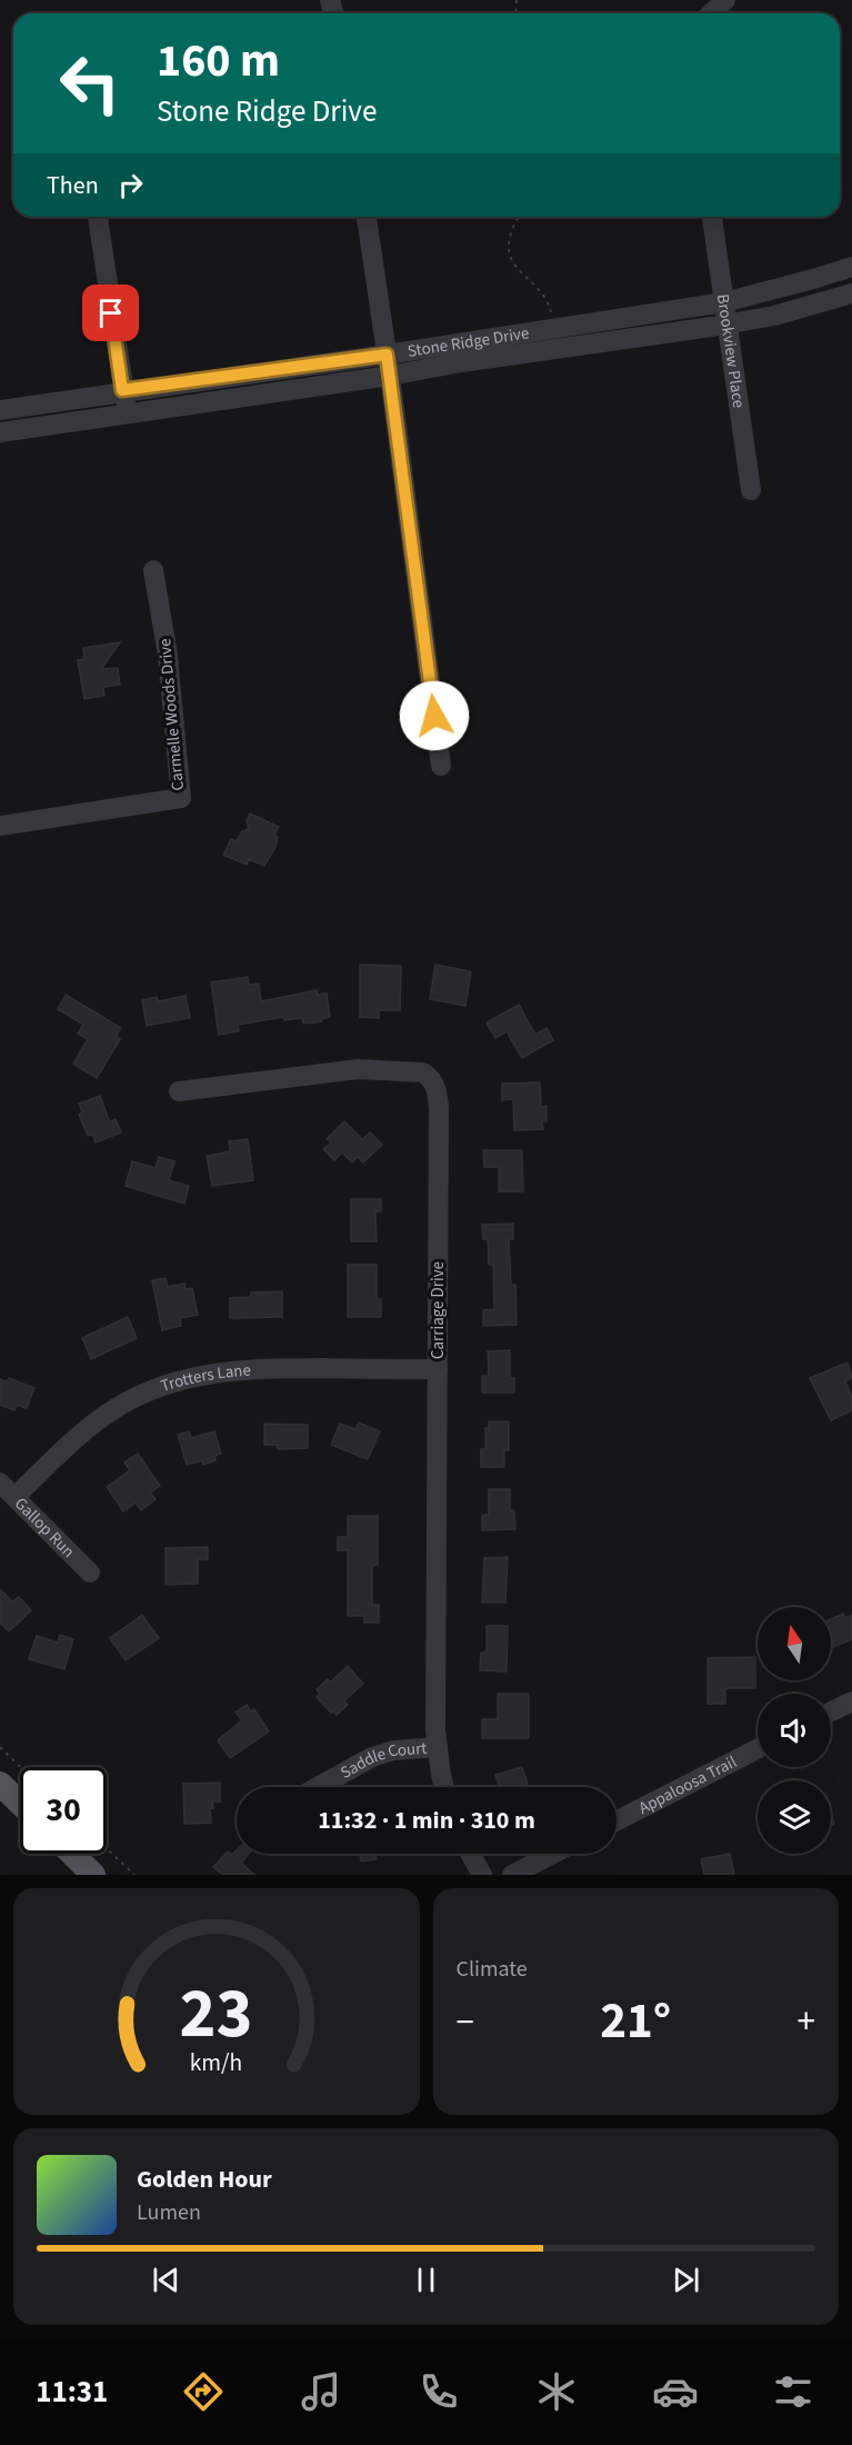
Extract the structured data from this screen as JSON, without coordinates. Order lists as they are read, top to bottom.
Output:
{
  "streets": {
    "street": [
      "Stone Ridge Drive",
      "Brookview Place",
      "Carmelle Woods Drive",
      "Carriage Drive",
      "Trotters Lane",
      "Gallop Run",
      "Saddle Court",
      "Appaloosa Trail"
    ]
  },
  "crossings": [
    ["Stone Ridge Drive", "Brookview Place"],
    ["Carriage Drive", "Trotters Lane"],
    ["Carriage Drive", "Saddle Court"],
    ["Trotters Lane", "Gallop Run"]
  ],
  "north": "top",
  "page": {
    "turn": ["160 m", "Stone Ridge Drive"],
    "then": "Then",
    "limit": "30",
    "trip": "11:32 · 1 min · 310 m",
    "tile": "Climate",
    "heat": ["−", "21°", "+"],
    "song": ["Golden Hour", "Lumen"],
    "tabs": "11:31",
    "gauge": ["23", "km/h"]
  }
}
